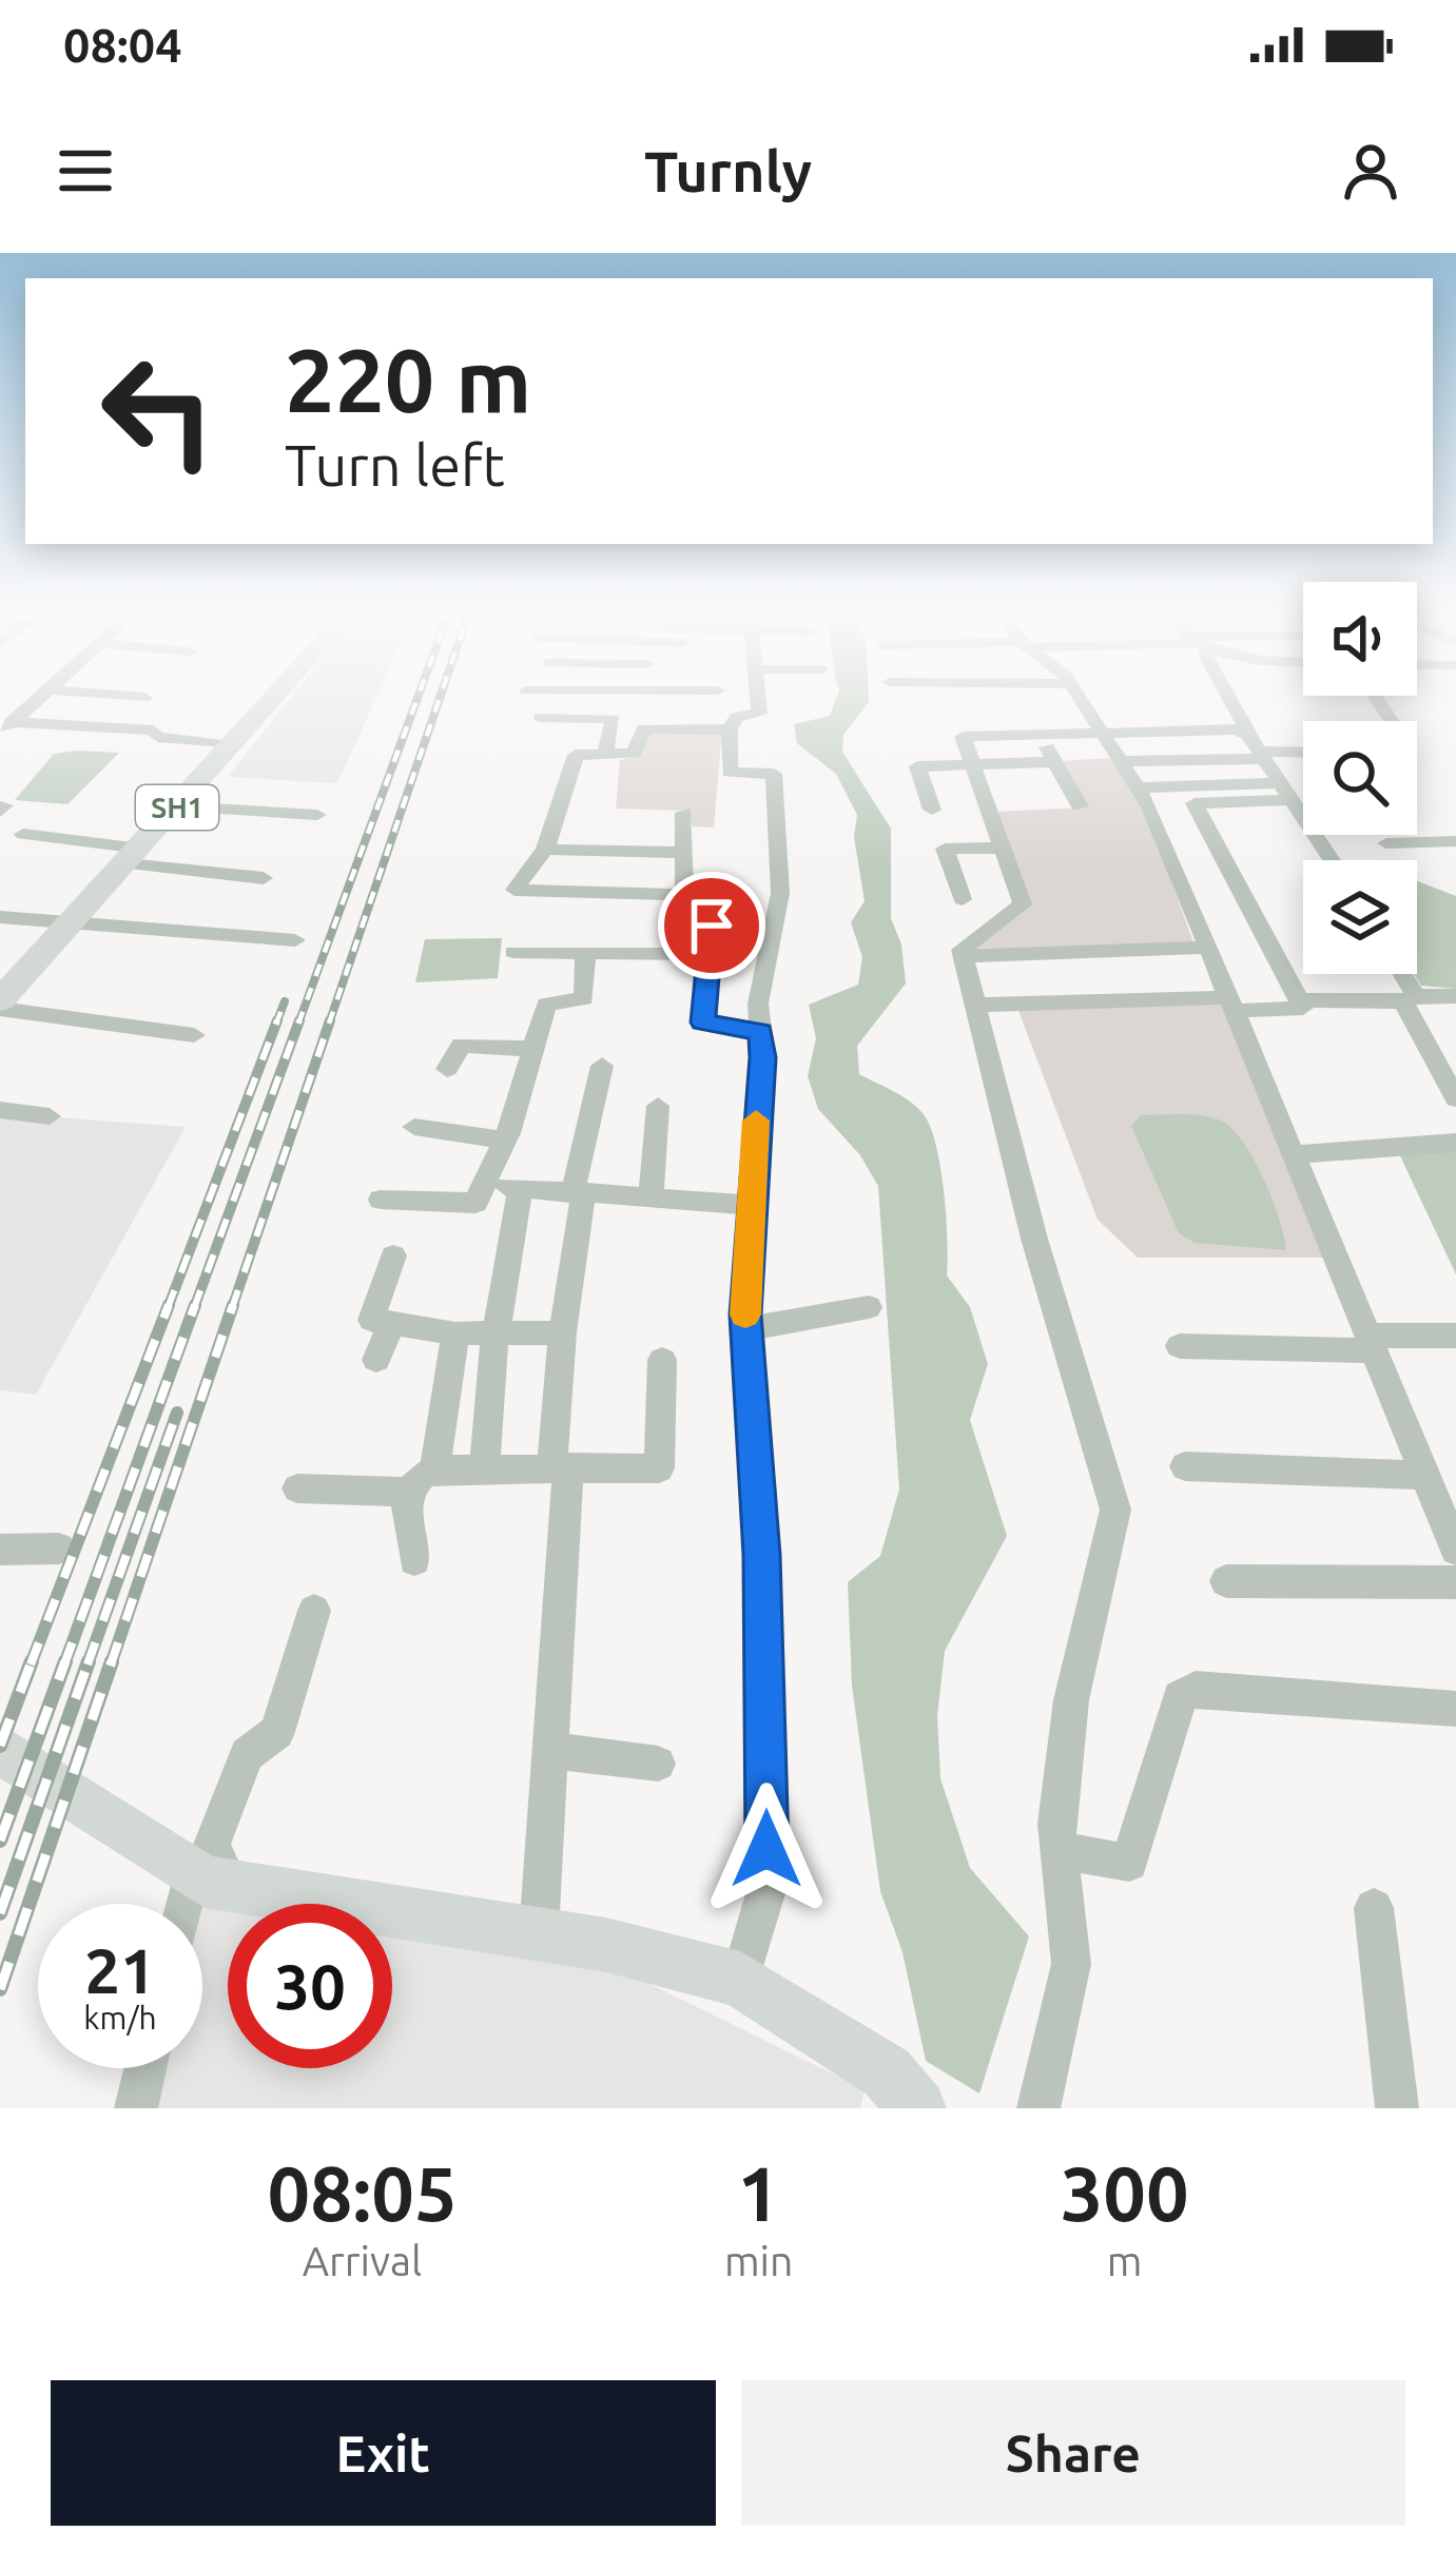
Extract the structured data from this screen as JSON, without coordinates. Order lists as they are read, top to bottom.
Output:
{
  "streets": {
    "main road": ["SH1"]
  },
  "page": {
    "status": "08:04",
    "header": "Turnly",
    "turn": ["220 m", "Turn left"],
    "speed": "21 km/h",
    "limit": "30",
    "eta": [
      "08:05",
      "Arrival",
      "1",
      "min",
      "300",
      "m"
    ],
    "buttons": ["Exit", "Share"]
  }
}
